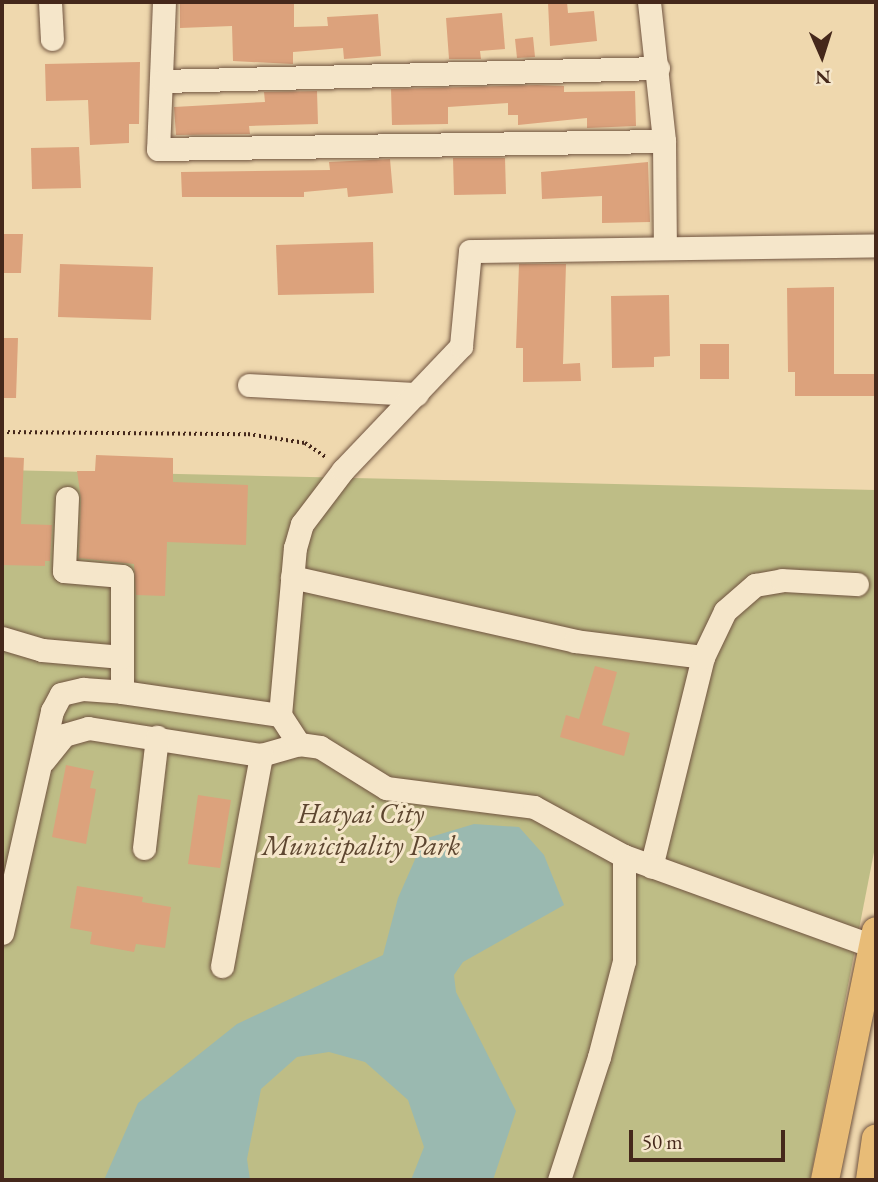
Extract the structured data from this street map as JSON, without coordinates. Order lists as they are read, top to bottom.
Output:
{
  "parks": ["Hatyai City Municipality Park"],
  "scale_bar": "50 m",
  "north": "bottom"
}
